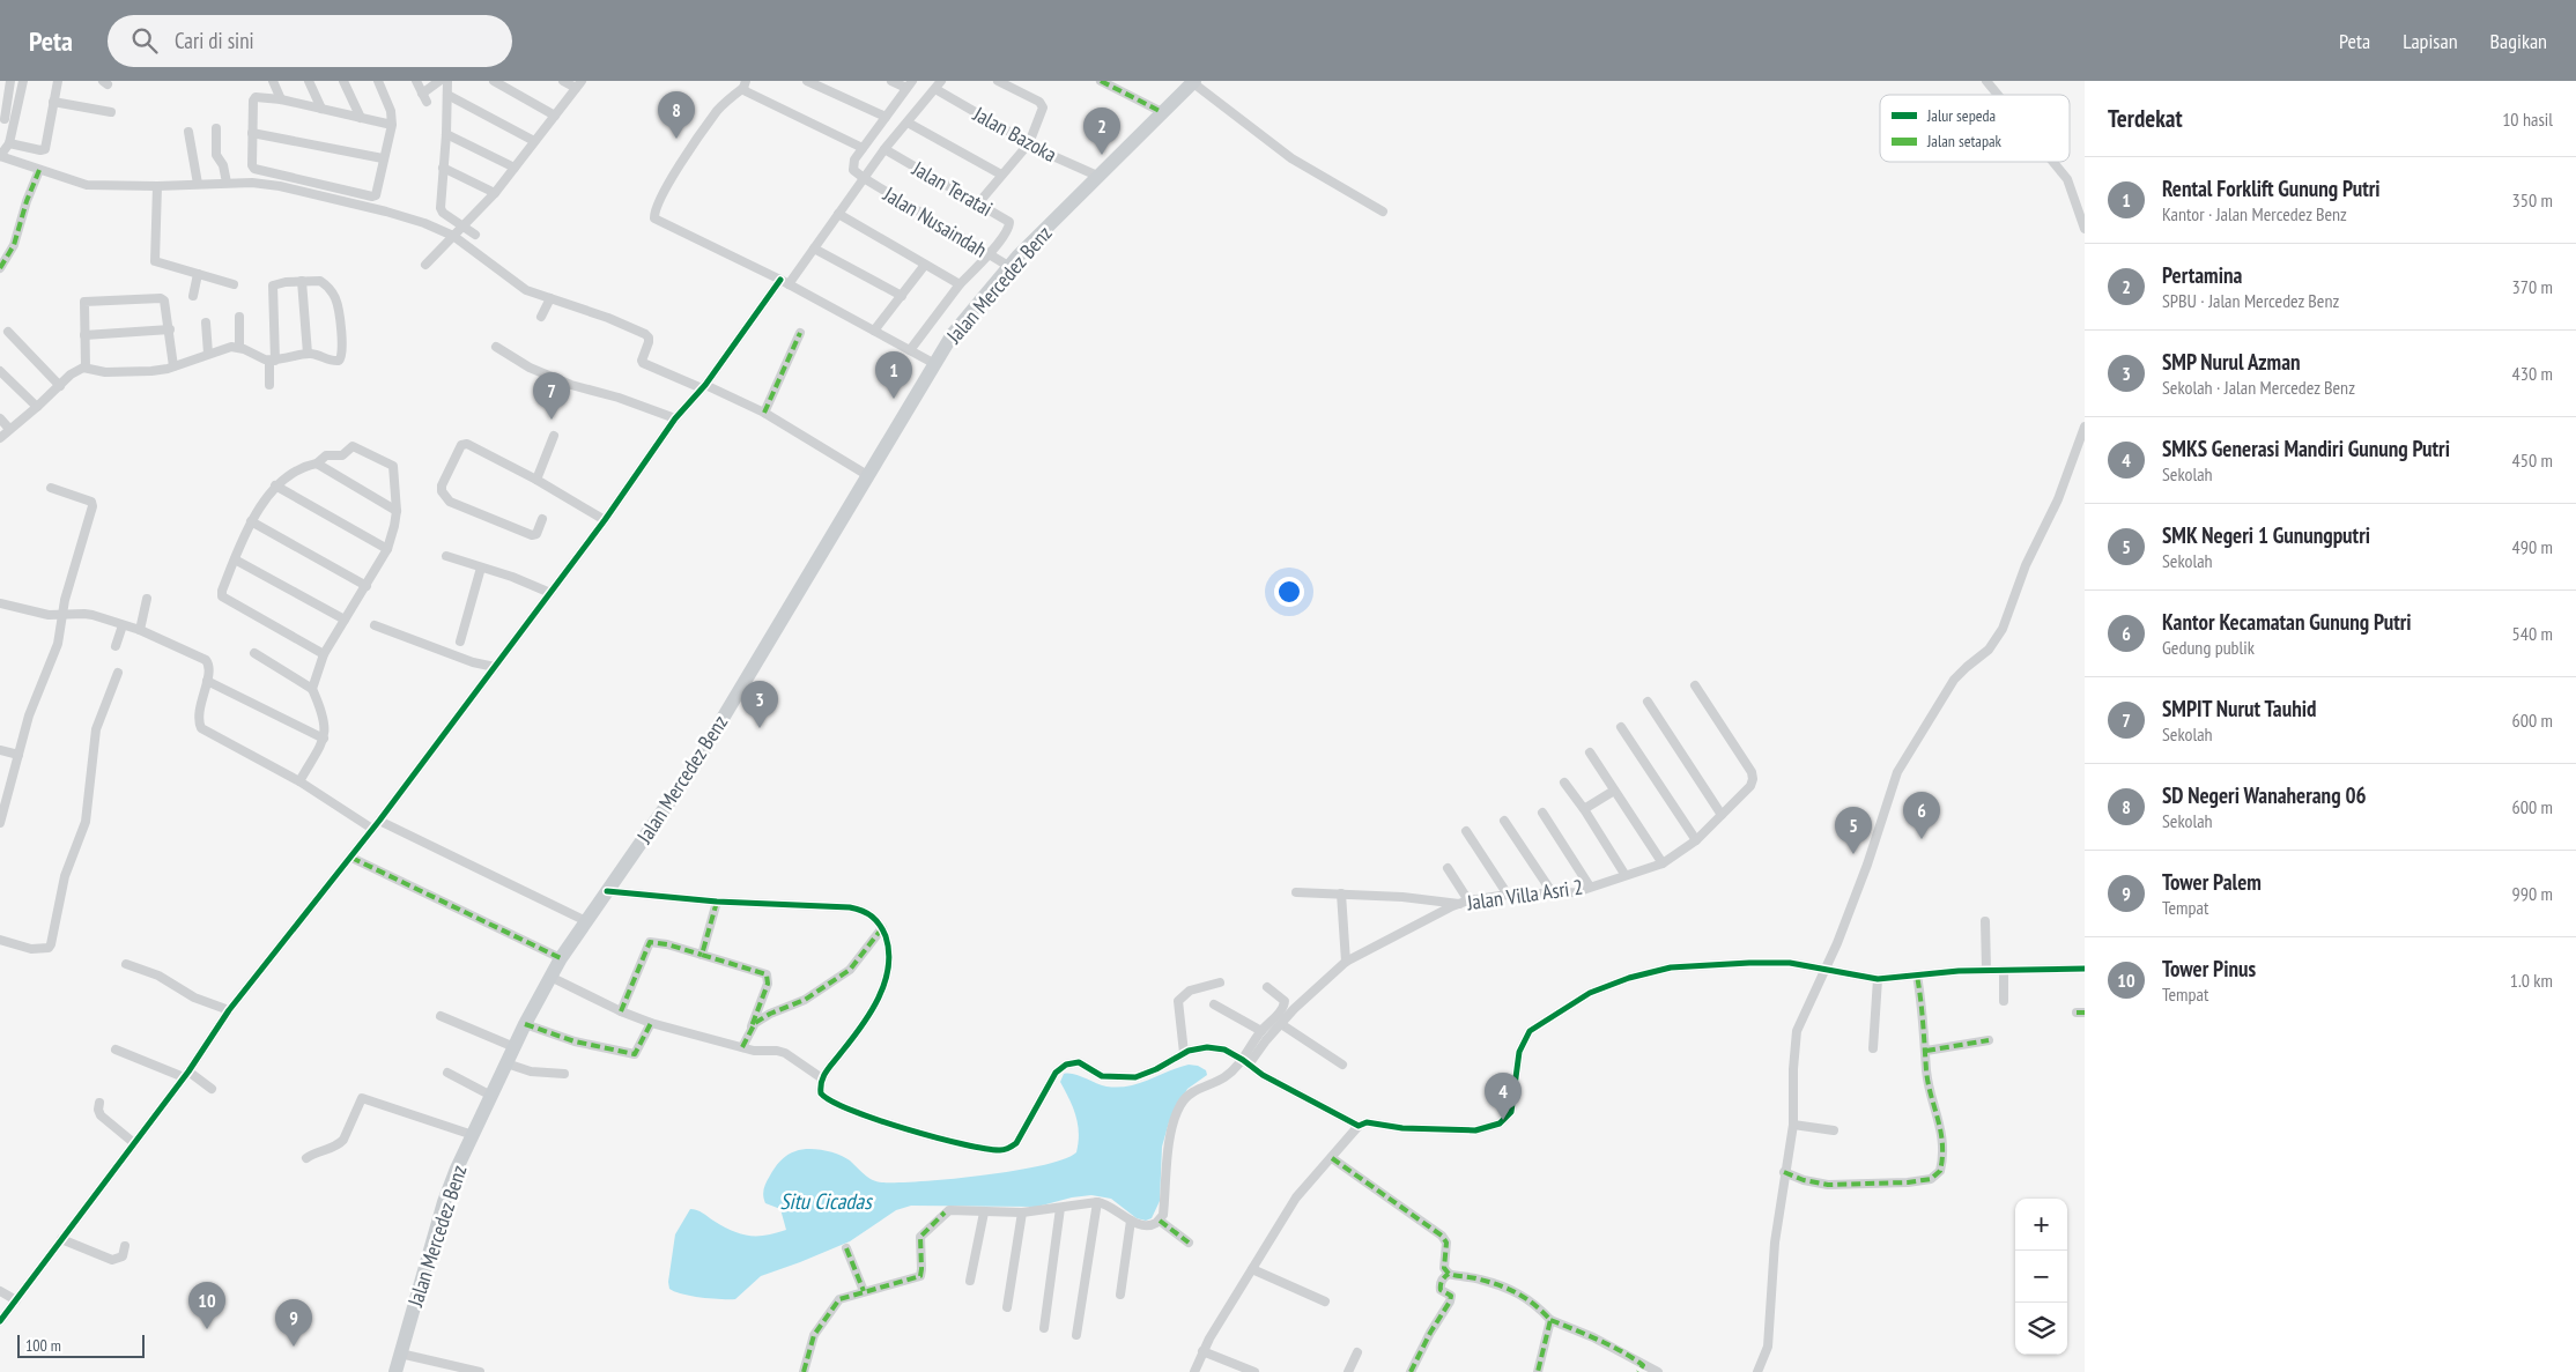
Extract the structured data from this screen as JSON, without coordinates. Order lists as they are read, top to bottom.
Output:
{
  "streets": {
    "main road": ["Jalan Mercedez Benz"],
    "street": [
      "Jalan Bazoka",
      "Jalan Teratai",
      "Jalan Nusaindah",
      "Jalan Villa Asri 2"
    ]
  },
  "crossings": [
    ["Jalan Bazoka", "Jalan Mercedez Benz"],
    ["Jalan Teratai", "Jalan Nusaindah"],
    ["Jalan Nusaindah", "Jalan Mercedez Benz"]
  ],
  "water": ["Situ Cicadas"],
  "legend": ["Jalur sepeda", "Jalan setapak"],
  "scale_bar": "100 m",
  "page": {
    "header": "Peta",
    "search": "Cari di sini",
    "nav": ["Peta", "Lapisan", "Bagikan"],
    "heading": ["Terdekat", "10 hasil"],
    "pins": [
      "8",
      "2",
      "1",
      "7",
      "3",
      "6",
      "5",
      "4",
      "10",
      "9"
    ],
    "list": [
      {
        "mark": "1",
        "name": "Rental Forklift Gunung Putri",
        "note": "Kantor · Jalan Mercedez Benz",
        "value": "350 m"
      },
      {
        "mark": "2",
        "name": "Pertamina",
        "note": "SPBU · Jalan Mercedez Benz",
        "value": "370 m"
      },
      {
        "mark": "3",
        "name": "SMP Nurul Azman",
        "note": "Sekolah · Jalan Mercedez Benz",
        "value": "430 m"
      },
      {
        "mark": "4",
        "name": "SMKS Generasi Mandiri Gunung Putri",
        "note": "Sekolah",
        "value": "450 m"
      },
      {
        "mark": "5",
        "name": "SMK Negeri 1 Gunungputri",
        "note": "Sekolah",
        "value": "490 m"
      },
      {
        "mark": "6",
        "name": "Kantor Kecamatan Gunung Putri",
        "note": "Gedung publik",
        "value": "540 m"
      },
      {
        "mark": "7",
        "name": "SMPIT Nurut Tauhid",
        "note": "Sekolah",
        "value": "600 m"
      },
      {
        "mark": "8",
        "name": "SD Negeri Wanaherang 06",
        "note": "Sekolah",
        "value": "600 m"
      },
      {
        "mark": "9",
        "name": "Tower Palem",
        "note": "Tempat",
        "value": "990 m"
      },
      {
        "mark": "10",
        "name": "Tower Pinus",
        "note": "Tempat",
        "value": "1.0 km"
      }
    ],
    "map_buttons": ["+", "−"],
    "scale": "100 m"
  }
}
